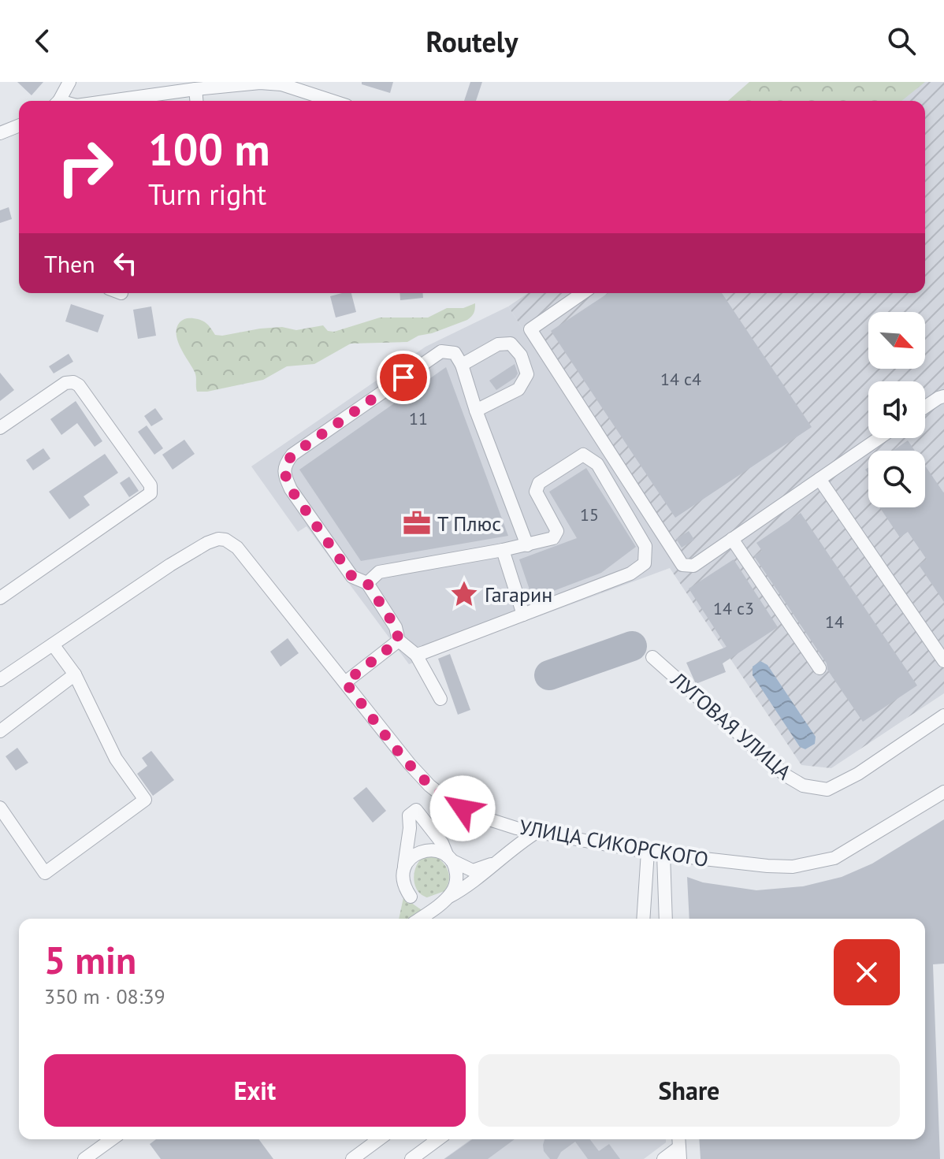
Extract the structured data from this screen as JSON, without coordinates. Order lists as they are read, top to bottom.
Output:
{
  "streets": {
    "street": ["ЛУГОВАЯ УЛИЦА", "УЛИЦА СИКОРСКОГО"]
  },
  "places": {
    "office": ["Т Плюс"],
    "place": ["Гагарин"]
  },
  "house_numbers": [
    "14 с4",
    "11",
    "15",
    "14 с3",
    "14"
  ],
  "north": "bottom right",
  "page": {
    "header": "Routely",
    "turn": ["100 m", "Turn right"],
    "then": "Then",
    "heading": ["5 min", "350 m · 08:39"],
    "buttons": ["Exit", "Share"]
  }
}
